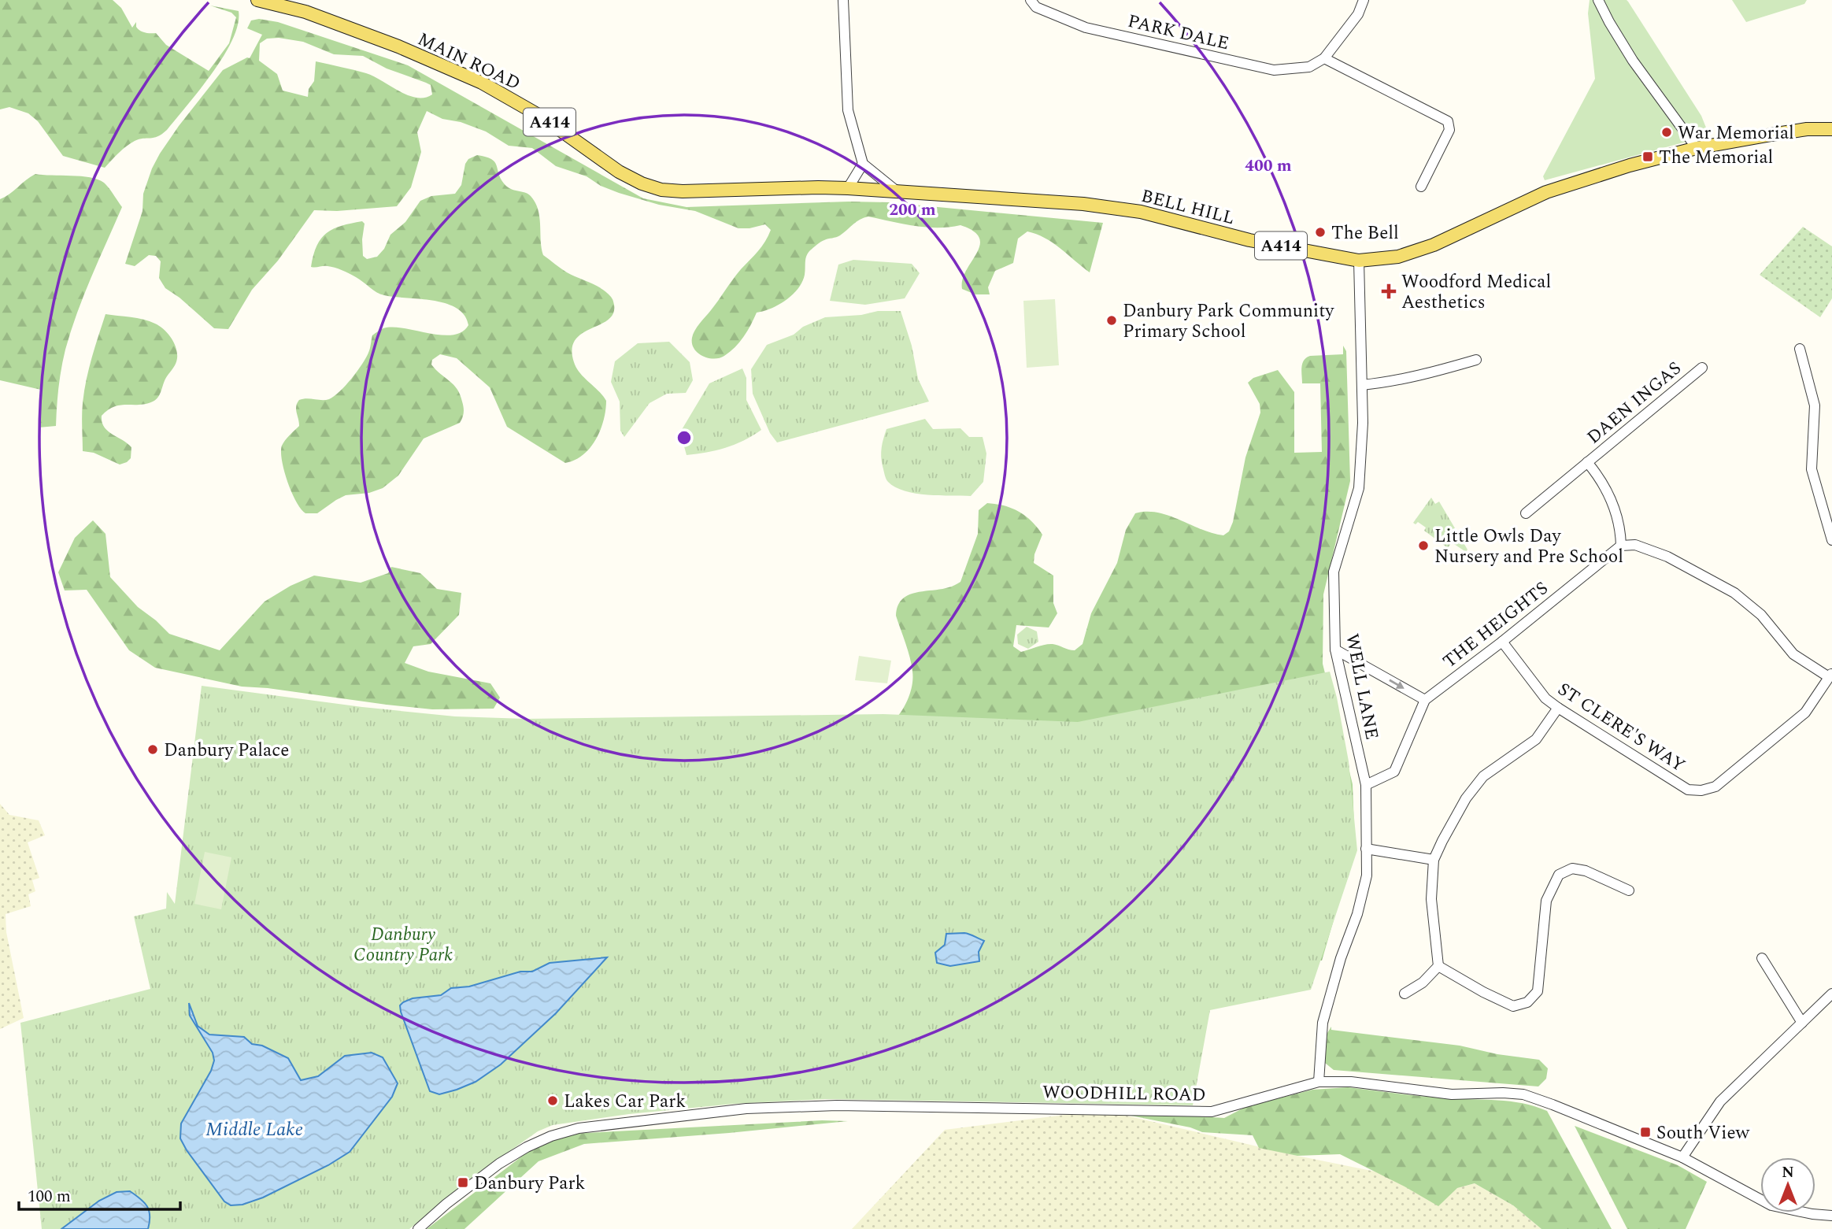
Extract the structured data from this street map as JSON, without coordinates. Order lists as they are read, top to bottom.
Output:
{
  "streets": {
    "main road": ["MAIN ROAD", "A414", "BELL HILL"],
    "street": [
      "PARK DALE",
      "DAEN INGAS",
      "THE HEIGHTS",
      "WELL LANE",
      "ST CLERE'S WAY",
      "WOODHILL ROAD"
    ]
  },
  "crossings": [
    ["MAIN ROAD", "BELL HILL"],
    ["A414", "BELL HILL"],
    ["BELL HILL", "WELL LANE"],
    ["DAEN INGAS", "THE HEIGHTS"],
    ["THE HEIGHTS", "WELL LANE"],
    ["THE HEIGHTS", "ST CLERE'S WAY"],
    ["WELL LANE", "WOODHILL ROAD"]
  ],
  "water": ["Middle Lake"],
  "parks": ["Danbury Country Park"],
  "places": {
    "other": [
      "War Memorial",
      "The Bell",
      "Danbury Park Community Primary School",
      "Little Owls Day Nursery and Pre School",
      "Danbury Palace",
      "Lakes Car Park"
    ],
    "transit": ["The Memorial", "South View", "Danbury Park"],
    "health": ["Woodford Medical Aesthetics"]
  },
  "scale_bar": "100 m",
  "north": "top",
  "rings": ["400 m", "200 m"]
}
